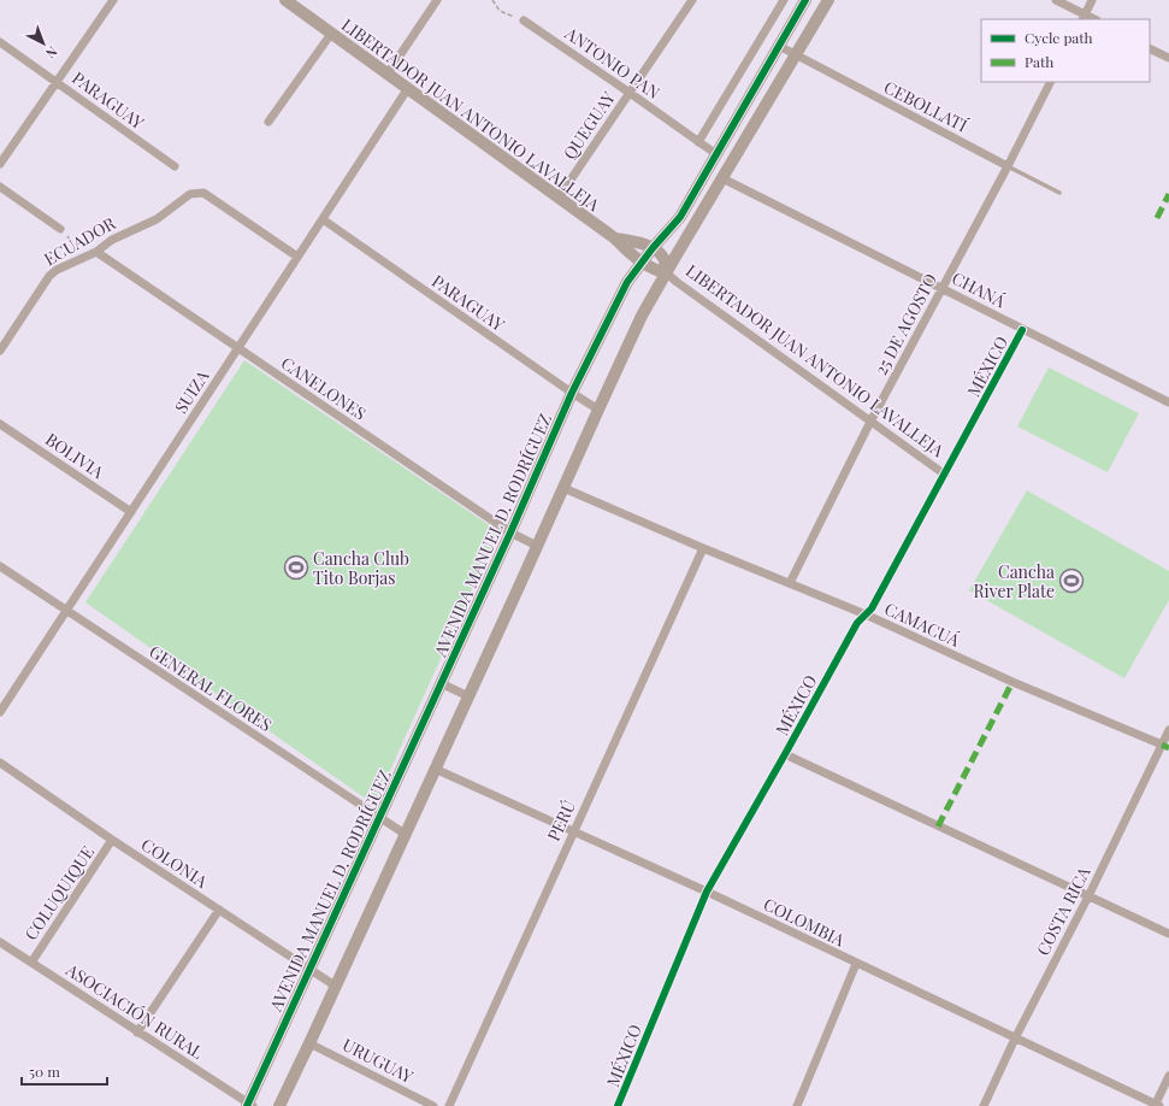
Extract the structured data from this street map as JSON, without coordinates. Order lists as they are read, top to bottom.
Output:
{
  "streets": {
    "street": [
      "ANTONIO PAN",
      "PARAGUAY",
      "CEBOLLATÍ",
      "LIBERTADOR JUAN ANTONIO LAVALLEJA",
      "QUEGUAY",
      "ECUADOR",
      "CHANÁ",
      "25 DE AGOSTO",
      "MÉXICO",
      "CANELONES",
      "SUIZA",
      "BOLIVIA",
      "AVENIDA MANUEL D. RODRÍGUEZ",
      "CAMACUÁ",
      "GENERAL FLORES",
      "PERÚ",
      "COLONIA",
      "COLUQUIQUE",
      "COSTA RICA",
      "COLOMBIA",
      "ASOCIACIÓN RURAL",
      "URUGUAY"
    ]
  },
  "crossings": [
    ["ANTONIO PAN", "QUEGUAY"],
    ["ANTONIO PAN", "AVENIDA MANUEL D. RODRÍGUEZ"],
    ["PARAGUAY", "SUIZA"],
    ["PARAGUAY", "AVENIDA MANUEL D. RODRÍGUEZ"],
    ["CEBOLLATÍ", "25 DE AGOSTO"],
    ["CEBOLLATÍ", "AVENIDA MANUEL D. RODRÍGUEZ"],
    ["LIBERTADOR JUAN ANTONIO LAVALLEJA", "QUEGUAY"],
    ["LIBERTADOR JUAN ANTONIO LAVALLEJA", "25 DE AGOSTO"],
    ["LIBERTADOR JUAN ANTONIO LAVALLEJA", "MÉXICO"],
    ["LIBERTADOR JUAN ANTONIO LAVALLEJA", "SUIZA"],
    ["LIBERTADOR JUAN ANTONIO LAVALLEJA", "AVENIDA MANUEL D. RODRÍGUEZ"],
    ["ECUADOR", "CANELONES"],
    ["ECUADOR", "SUIZA"],
    ["CHANÁ", "25 DE AGOSTO"],
    ["CHANÁ", "MÉXICO"],
    ["25 DE AGOSTO", "CAMACUÁ"],
    ["MÉXICO", "CAMACUÁ"],
    ["MÉXICO", "COLOMBIA"],
    ["CANELONES", "SUIZA"],
    ["CANELONES", "AVENIDA MANUEL D. RODRÍGUEZ"],
    ["SUIZA", "BOLIVIA"],
    ["SUIZA", "GENERAL FLORES"],
    ["AVENIDA MANUEL D. RODRÍGUEZ", "GENERAL FLORES"],
    ["AVENIDA MANUEL D. RODRÍGUEZ", "COLONIA"],
    ["AVENIDA MANUEL D. RODRÍGUEZ", "ASOCIACIÓN RURAL"],
    ["CAMACUÁ", "PERÚ"],
    ["CAMACUÁ", "COSTA RICA"],
    ["PERÚ", "COLOMBIA"],
    ["COLONIA", "COLUQUIQUE"],
    ["COLUQUIQUE", "ASOCIACIÓN RURAL"],
    ["COSTA RICA", "COLOMBIA"]
  ],
  "places": {
    "sports": ["Cancha Club Tito Borjas", "Cancha River Plate"]
  },
  "legend": ["Cycle path", "Path"],
  "scale_bar": "50 m",
  "north": "bottom right"
}
